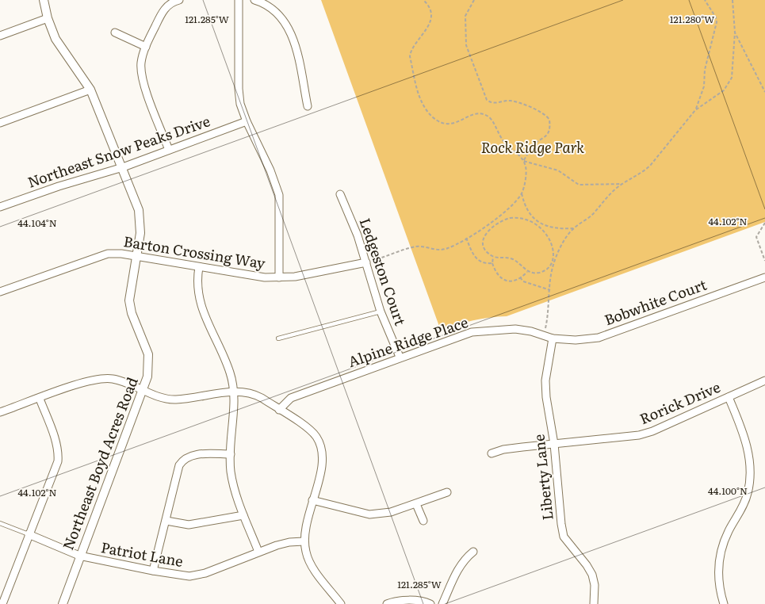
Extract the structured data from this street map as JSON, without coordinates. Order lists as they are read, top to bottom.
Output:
{
  "streets": {
    "street": [
      "Northeast Snow Peaks Drive",
      "Barton Crossing Way",
      "Ledgeston Court",
      "Bobwhite Court",
      "Alpine Ridge Place",
      "Rorick Drive",
      "Northeast Boyd Acres Road",
      "Liberty Lane",
      "Patriot Lane"
    ]
  },
  "crossings": [
    ["Northeast Snow Peaks Drive", "Northeast Boyd Acres Road"],
    ["Barton Crossing Way", "Ledgeston Court"],
    ["Barton Crossing Way", "Northeast Boyd Acres Road"],
    ["Ledgeston Court", "Alpine Ridge Place"],
    ["Bobwhite Court", "Alpine Ridge Place"],
    ["Bobwhite Court", "Liberty Lane"],
    ["Alpine Ridge Place", "Liberty Lane"],
    ["Rorick Drive", "Liberty Lane"],
    ["Northeast Boyd Acres Road", "Patriot Lane"]
  ],
  "parks": ["Rock Ridge Park"],
  "coordinates": [
    "121.285°W",
    "121.280°W",
    "44.102°N",
    "44.104°N",
    "44.100°N"
  ]
}
